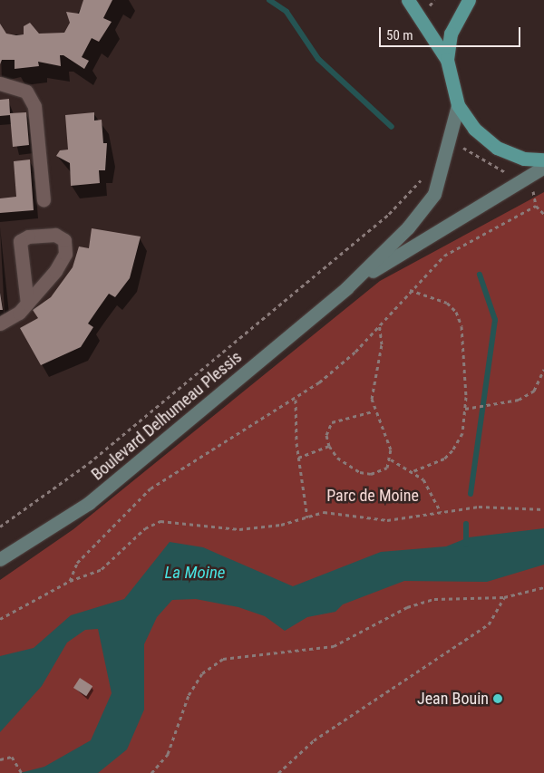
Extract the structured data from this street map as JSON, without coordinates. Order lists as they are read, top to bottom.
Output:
{
  "streets": {
    "main road": ["Boulevard Delhumeau Plessis"]
  },
  "water": ["La Moine"],
  "parks": ["Parc de Moine"],
  "places": ["Jean Bouin"],
  "scale_bar": "50 m"
}
